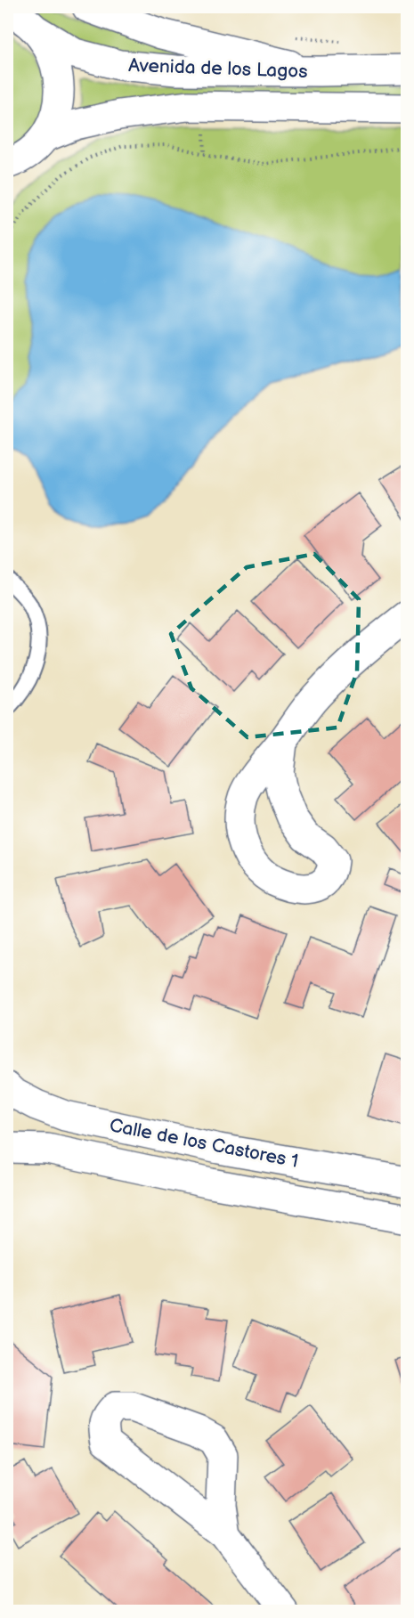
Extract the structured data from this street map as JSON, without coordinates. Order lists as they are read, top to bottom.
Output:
{
  "streets": {
    "street": ["Avenida de los Lagos", "Calle de los Castores 1"]
  }
}
